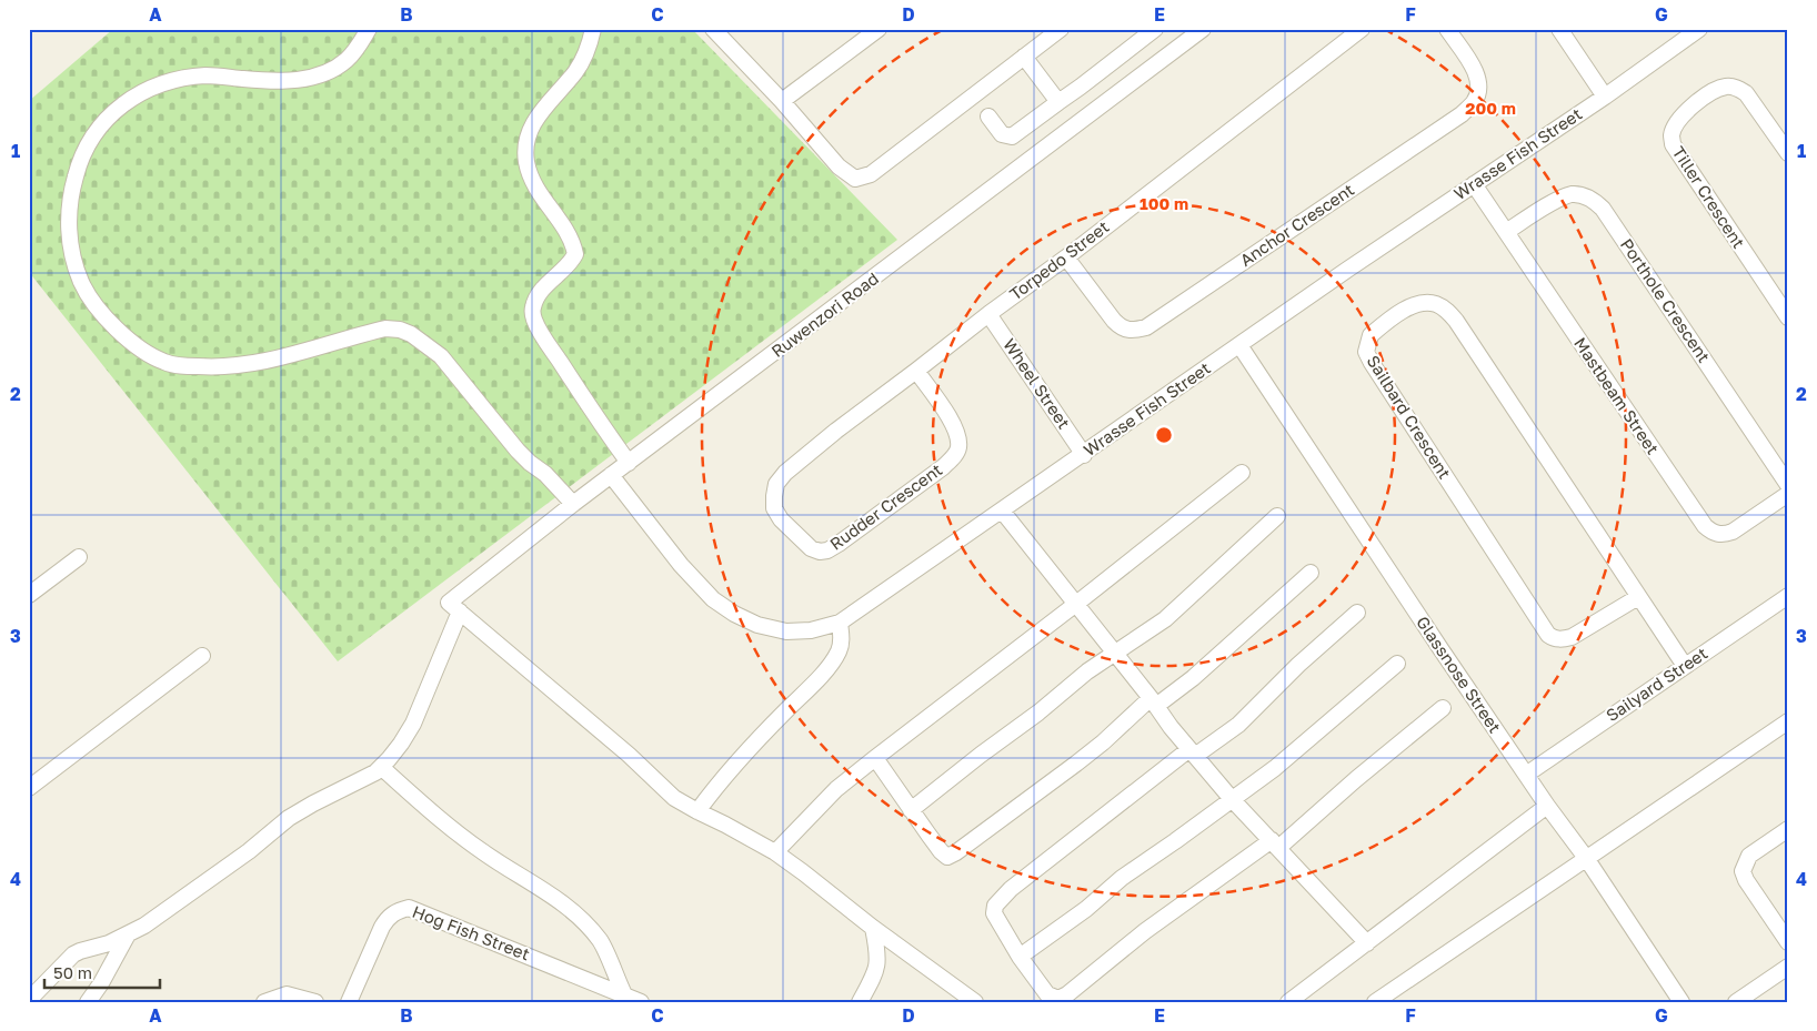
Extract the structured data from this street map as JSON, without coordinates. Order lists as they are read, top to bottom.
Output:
{
  "streets": {
    "street": [
      "Wrasse Fish Street",
      "Tiller Crescent",
      "Anchor Crescent",
      "Torpedo Street",
      "Porthole Crescent",
      "Ruwenzori Road",
      "Wheel Street",
      "Mastbeam Street",
      "Sailbard Crescent",
      "Rudder Crescent",
      "Glassnose Street",
      "Sailyard Street",
      "Hog Fish Street"
    ]
  },
  "crossings": [
    ["Wrasse Fish Street", "Ruwenzori Road"],
    ["Wrasse Fish Street", "Wheel Street"],
    ["Wrasse Fish Street", "Mastbeam Street"],
    ["Wrasse Fish Street", "Glassnose Street"],
    ["Anchor Crescent", "Torpedo Street"],
    ["Torpedo Street", "Wheel Street"],
    ["Torpedo Street", "Rudder Crescent"],
    ["Porthole Crescent", "Mastbeam Street"],
    ["Sailbard Crescent", "Sailyard Street"],
    ["Glassnose Street", "Sailyard Street"]
  ],
  "scale_bar": "50 m",
  "grid": {
    "columns": [
      "A",
      "B",
      "C",
      "D",
      "E",
      "F",
      "G"
    ],
    "rows": [
      "1",
      "2",
      "3",
      "4"
    ]
  },
  "rings": ["200 m", "100 m"]
}
